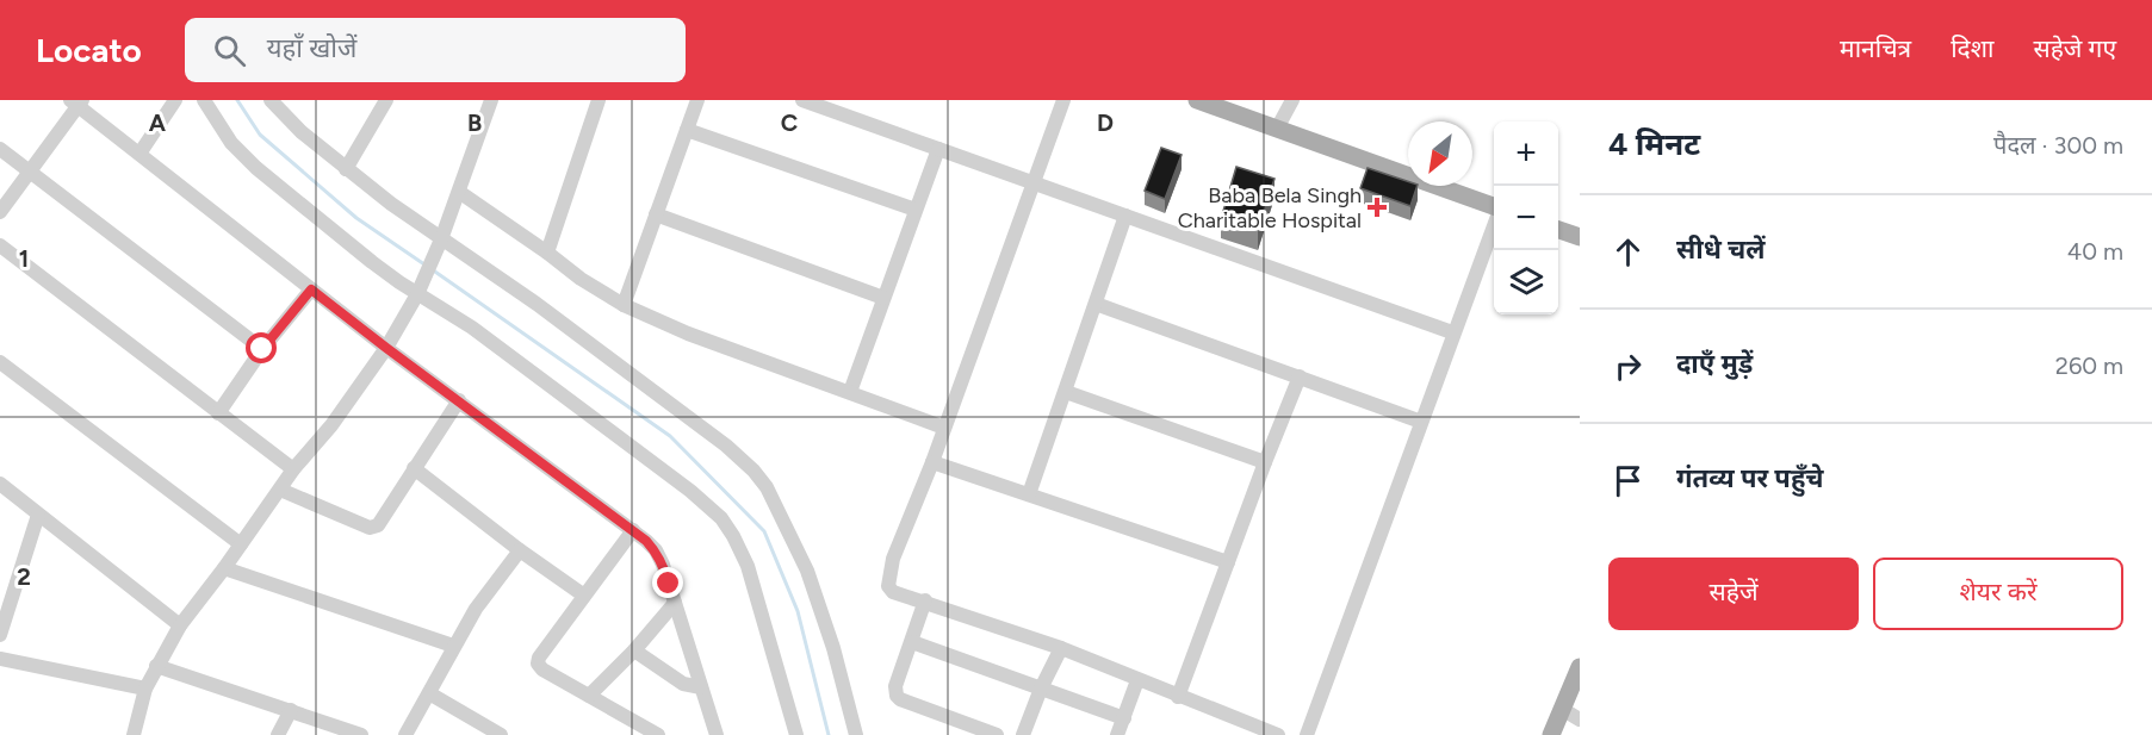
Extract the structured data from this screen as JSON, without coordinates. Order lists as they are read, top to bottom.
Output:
{
  "places": {
    "health": ["Baba Bela Singh Charitable Hospital"]
  },
  "north": "bottom left",
  "page": {
    "header": "Locato",
    "search": "यहाँ खोजें",
    "nav": ["मानचित्र", "दिशा", "सहेजे गए"],
    "heading": ["4 मिनट", "पैदल · 300 m"],
    "map_buttons": ["+", "−"],
    "list": [
      ["सीधे चलें", "40 m"],
      ["दाएँ मुड़ें", "260 m"],
      "गंतव्य पर पहुँचे"
    ],
    "buttons": ["सहेजें", "शेयर करें"]
  },
  "grid": {
    "columns": [
      "A",
      "B",
      "C",
      "D"
    ],
    "rows": ["1", "2"]
  }
}
